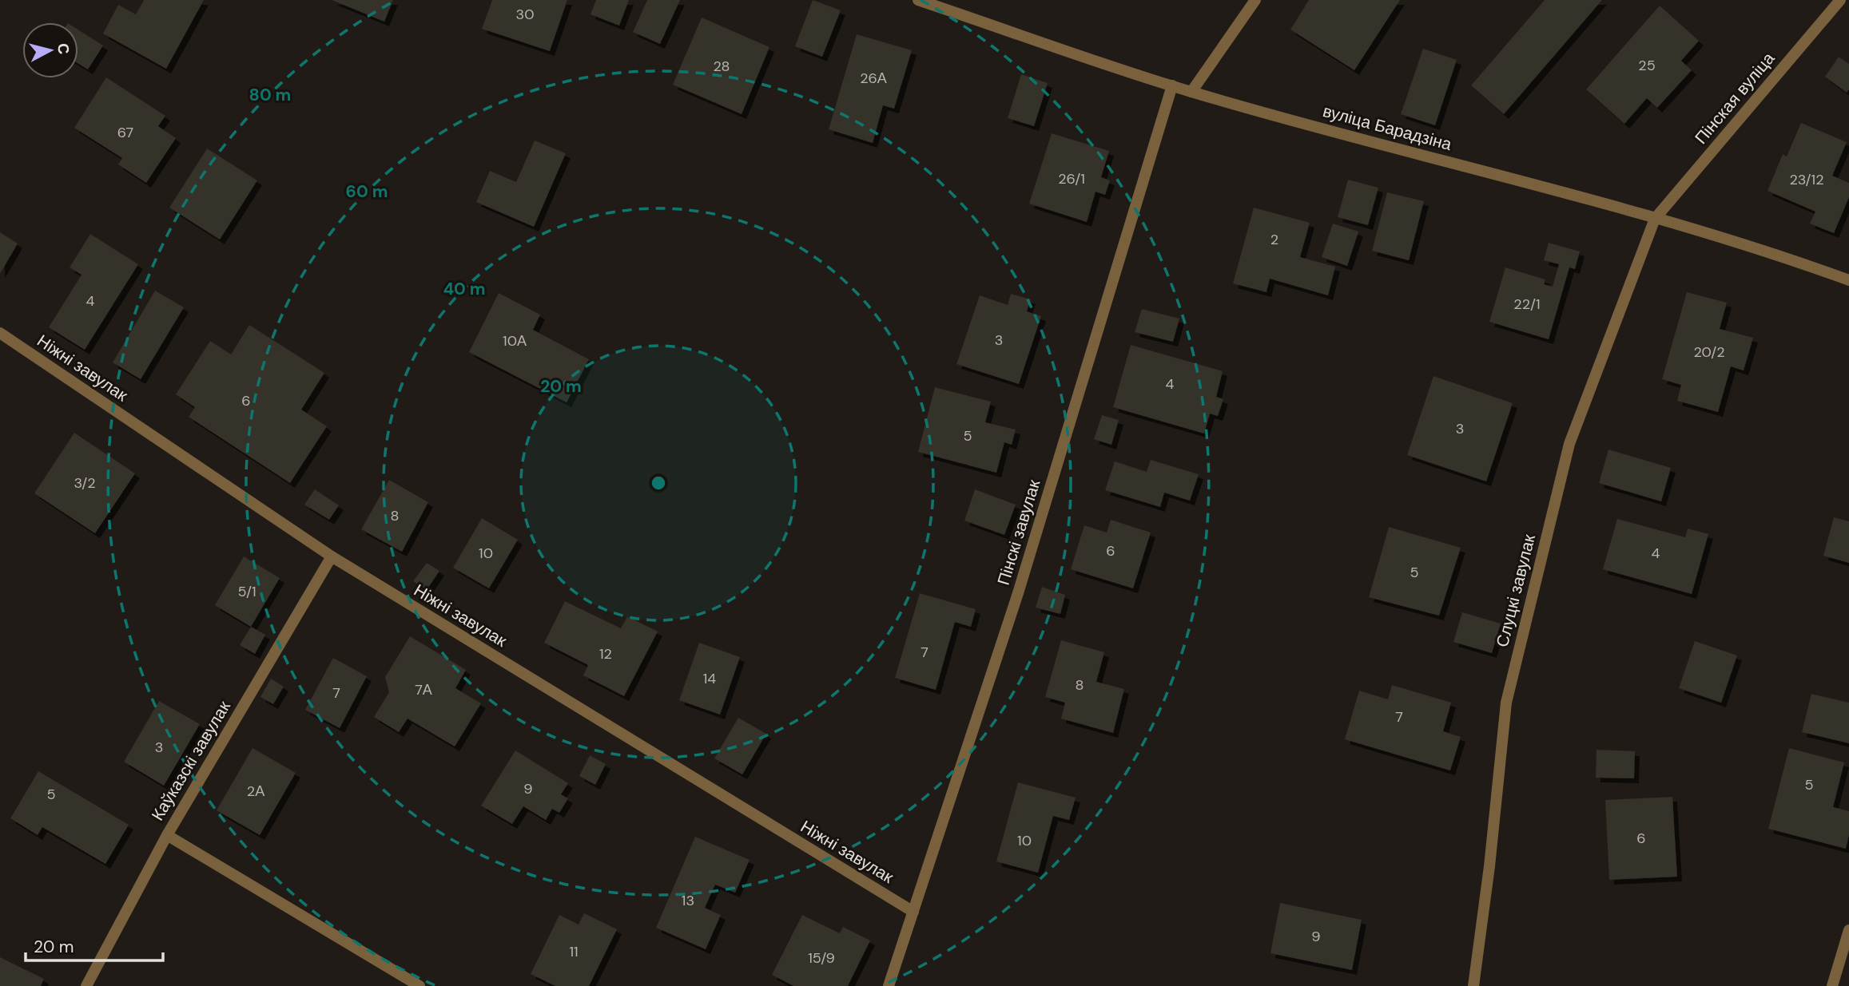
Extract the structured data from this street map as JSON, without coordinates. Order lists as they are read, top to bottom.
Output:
{
  "streets": {
    "street": [
      "Пінская вуліца",
      "вуліца Барадзіна",
      "Ніжні завулак",
      "Пінскі завулак",
      "Слуцкі завулак",
      "Каўказскі завулак"
    ]
  },
  "crossings": [
    ["Пінская вуліца", "вуліца Барадзіна"],
    ["Пінская вуліца", "Слуцкі завулак"],
    ["вуліца Барадзіна", "Пінскі завулак"],
    ["вуліца Барадзіна", "Слуцкі завулак"],
    ["Ніжні завулак", "Пінскі завулак"],
    ["Ніжні завулак", "Каўказскі завулак"]
  ],
  "house_numbers": [
    "30",
    "25",
    "28",
    "26А",
    "67",
    "26/1",
    "23/12",
    "2",
    "4",
    "22/1",
    "3",
    "10А",
    "20/2",
    "4",
    "6",
    "3",
    "5",
    "3/2",
    "8",
    "6",
    "10",
    "4",
    "5",
    "5/1",
    "7",
    "12",
    "14",
    "8",
    "7А",
    "7",
    "7",
    "3",
    "5",
    "9",
    "2А",
    "5",
    "6",
    "10",
    "13",
    "9",
    "11",
    "15/9"
  ],
  "scale_bar": "20 m",
  "north": "right",
  "rings": [
    "80 m",
    "60 m",
    "40 m",
    "20 m"
  ]
}
